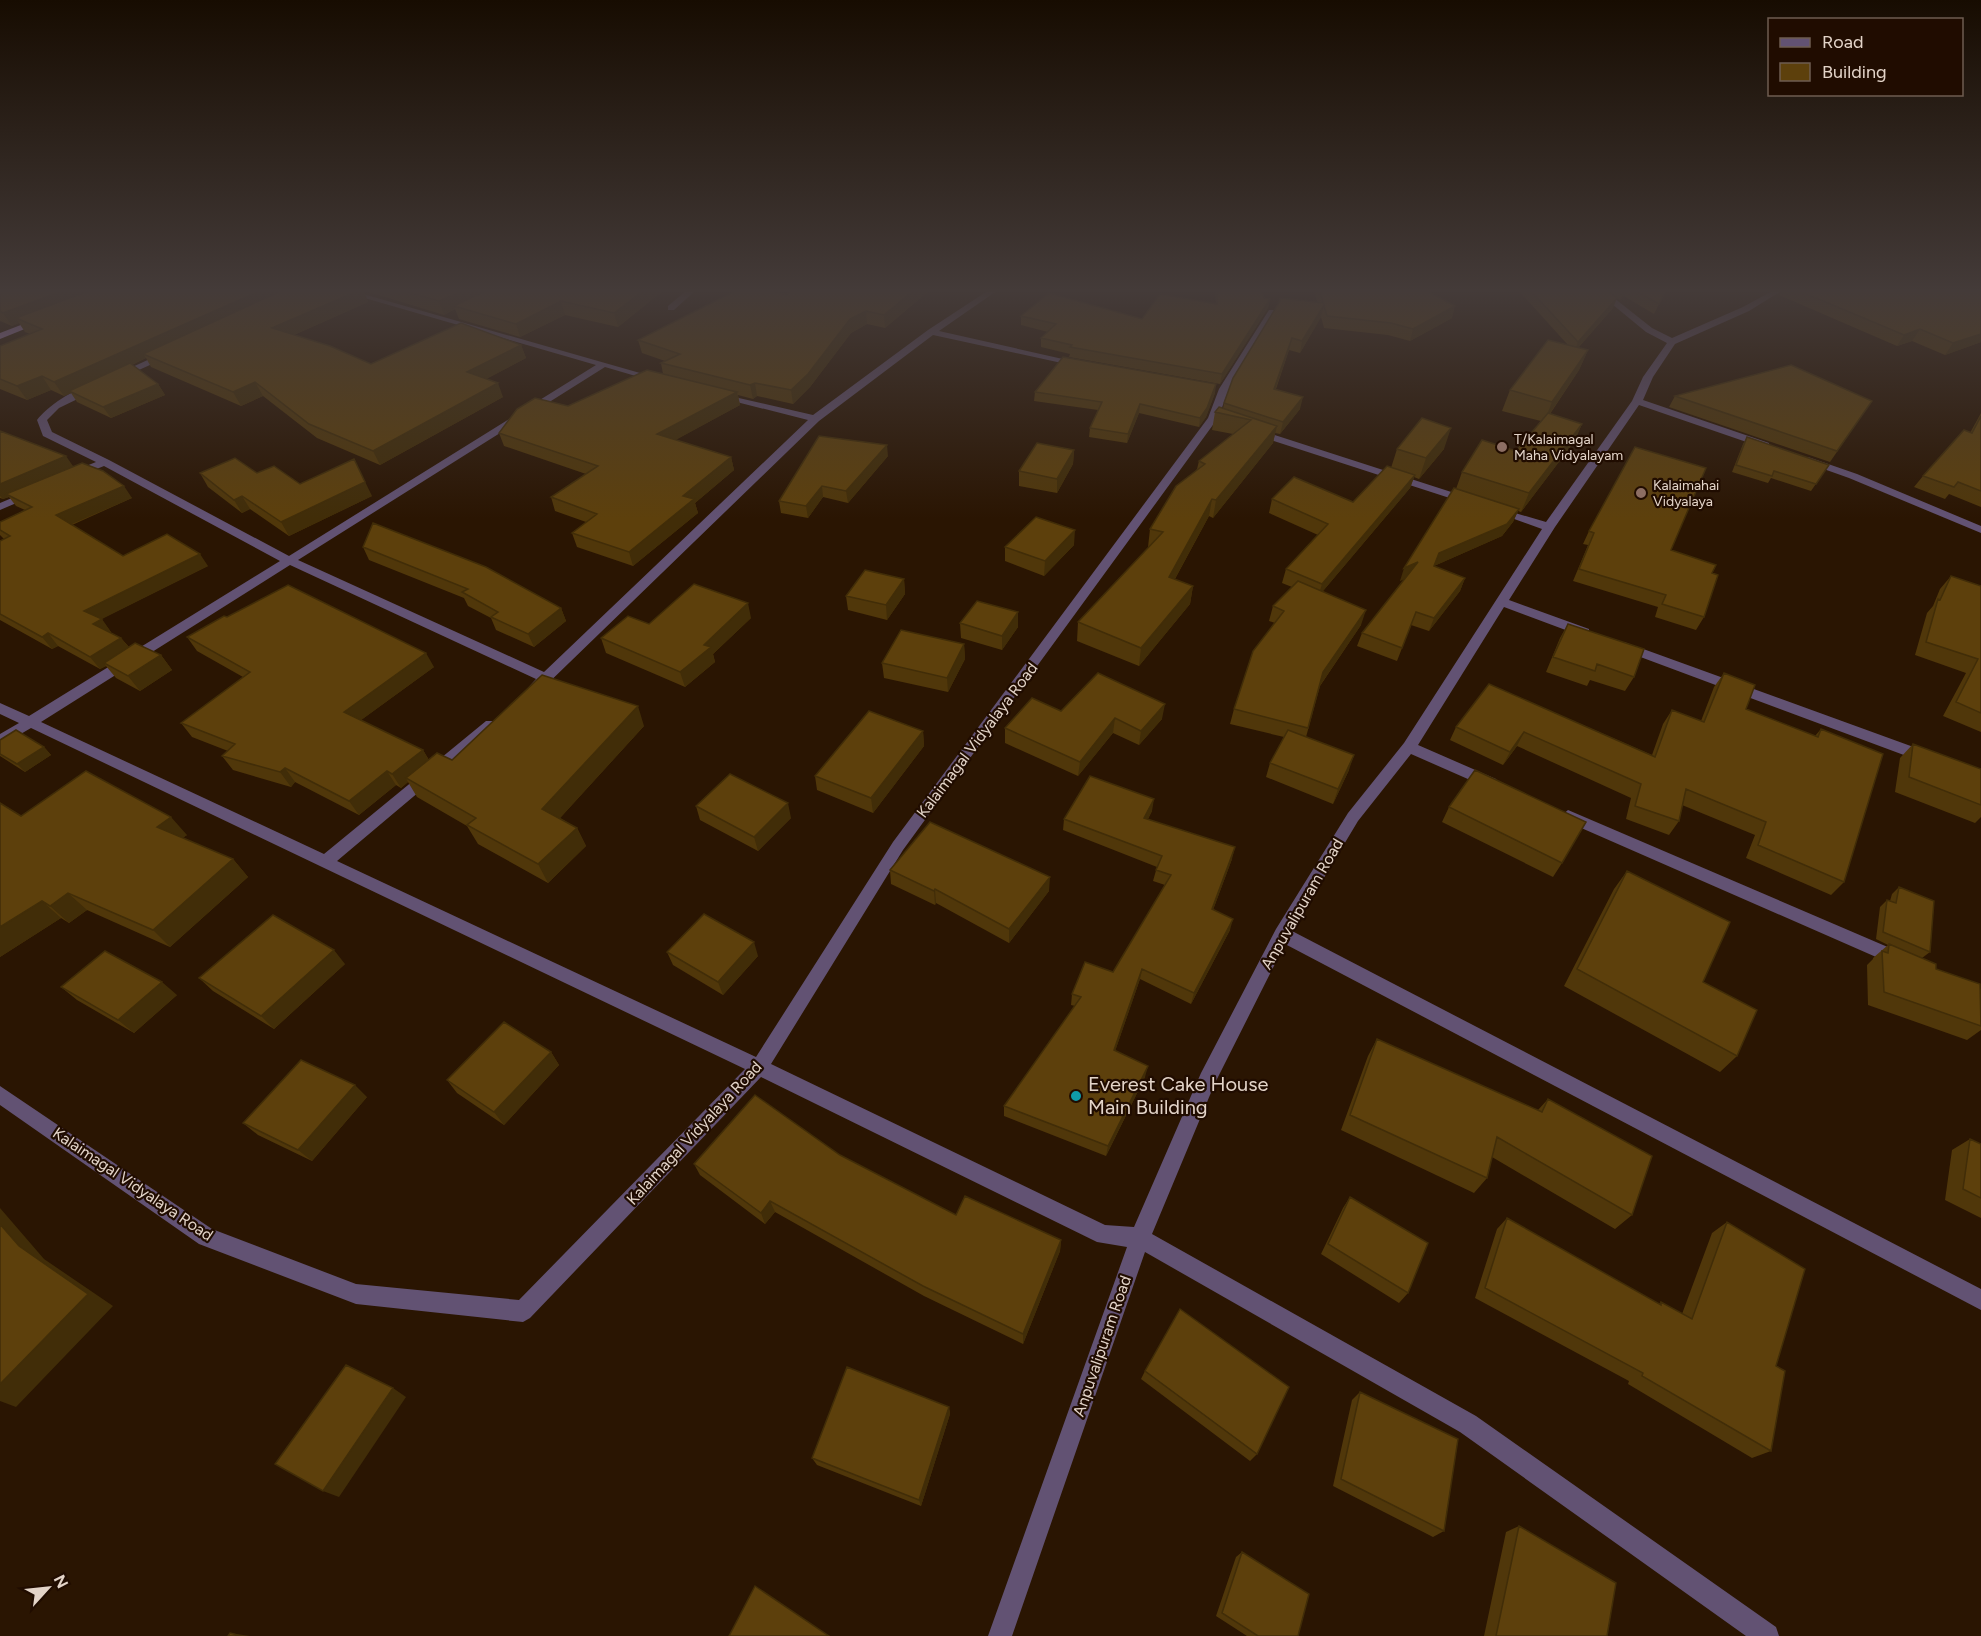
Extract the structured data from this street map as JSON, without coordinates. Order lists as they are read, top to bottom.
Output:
{
  "streets": {
    "street": ["Kalaimagal Vidyalaya Road", "Anpuvalipuram Road"]
  },
  "places": ["T/Kalaimagal Maha Vidyalayam", "Kalaimahai Vidyalaya", "Everest Cake House Main Building"],
  "legend": ["Road", "Building"],
  "north": "top right"
}
